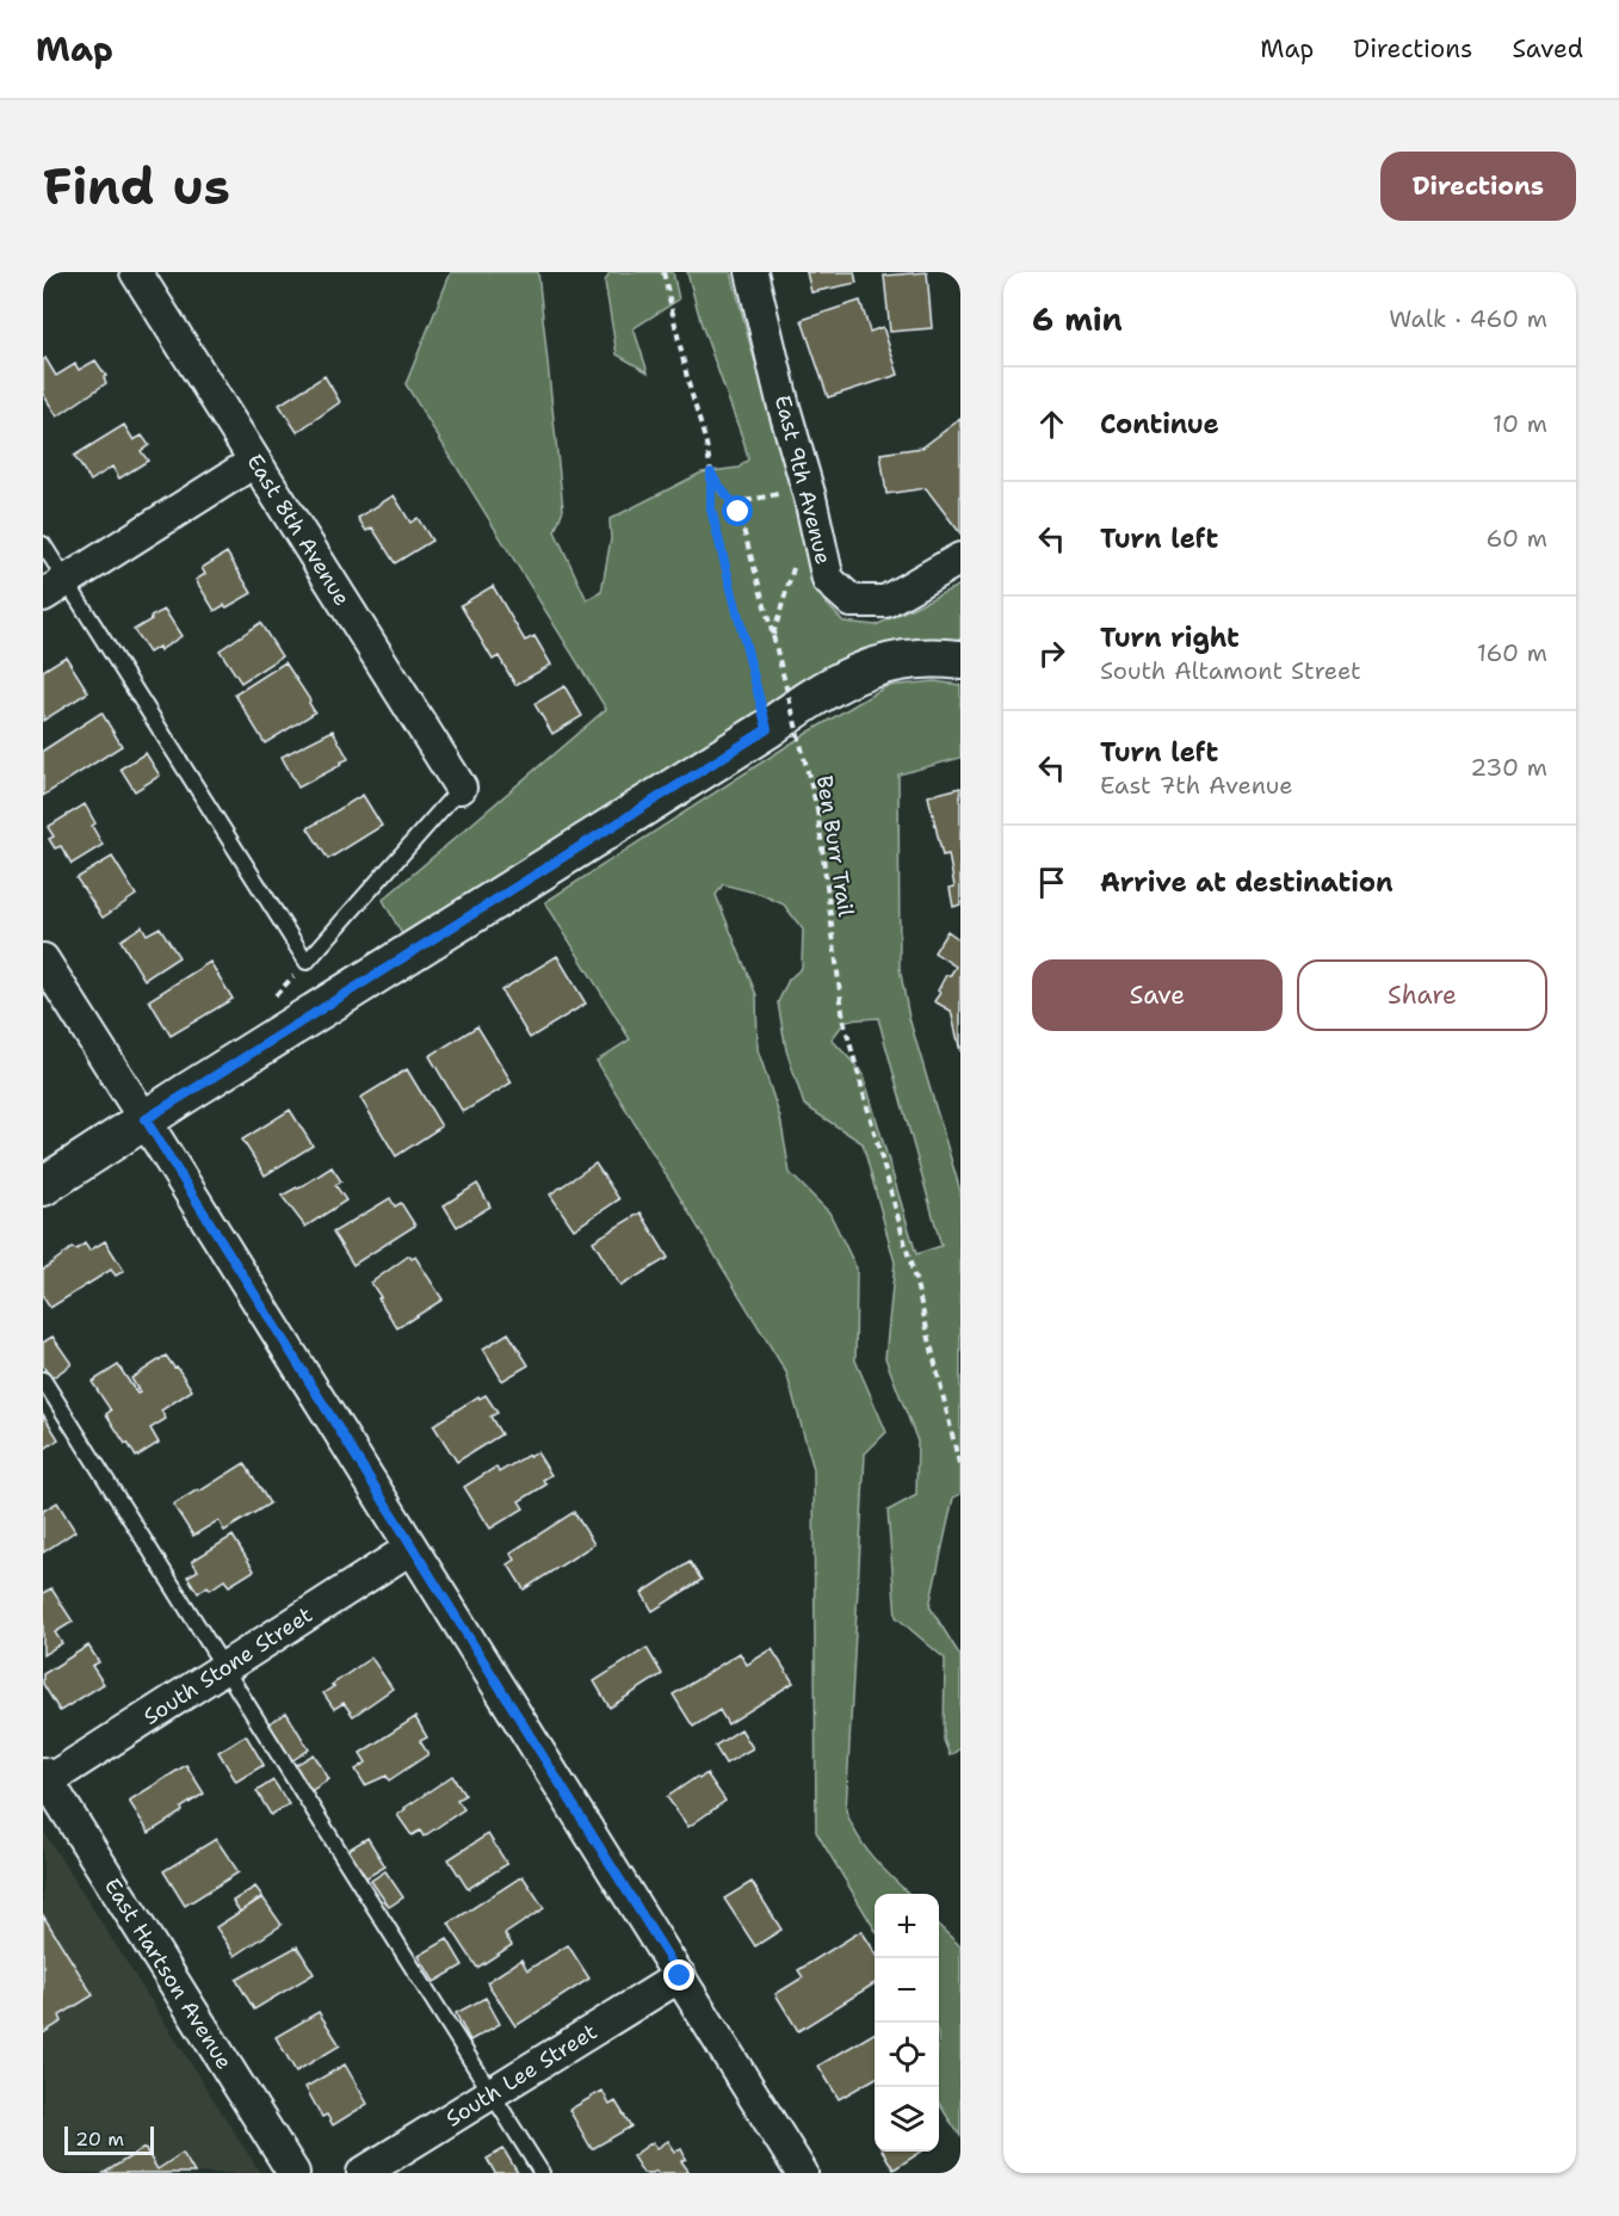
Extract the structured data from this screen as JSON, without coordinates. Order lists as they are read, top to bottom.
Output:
{
  "streets": {
    "street": [
      "East 9th Avenue",
      "East 8th Avenue",
      "South Stone Street",
      "East Hartson Avenue",
      "South Lee Street"
    ],
    "path": ["Ben Burr Trail"]
  },
  "crossings": [
    ["South Stone Street", "East Hartson Avenue"]
  ],
  "scale_bar": "20 m",
  "page": {
    "header": "Map",
    "nav": ["Map", "Directions", "Saved"],
    "buttons": [
      "Directions",
      ["Save", "Share"]
    ],
    "title": "Find us",
    "heading": ["6 min", "Walk · 460 m"],
    "list": [
      ["Continue", "10 m"],
      ["Turn left", "60 m"],
      ["Turn right", "South Altamont Street", "160 m"],
      ["Turn left", "East 7th Avenue", "230 m"],
      "Arrive at destination"
    ],
    "map_buttons": ["+", "−"],
    "scale": "20 m"
  }
}
